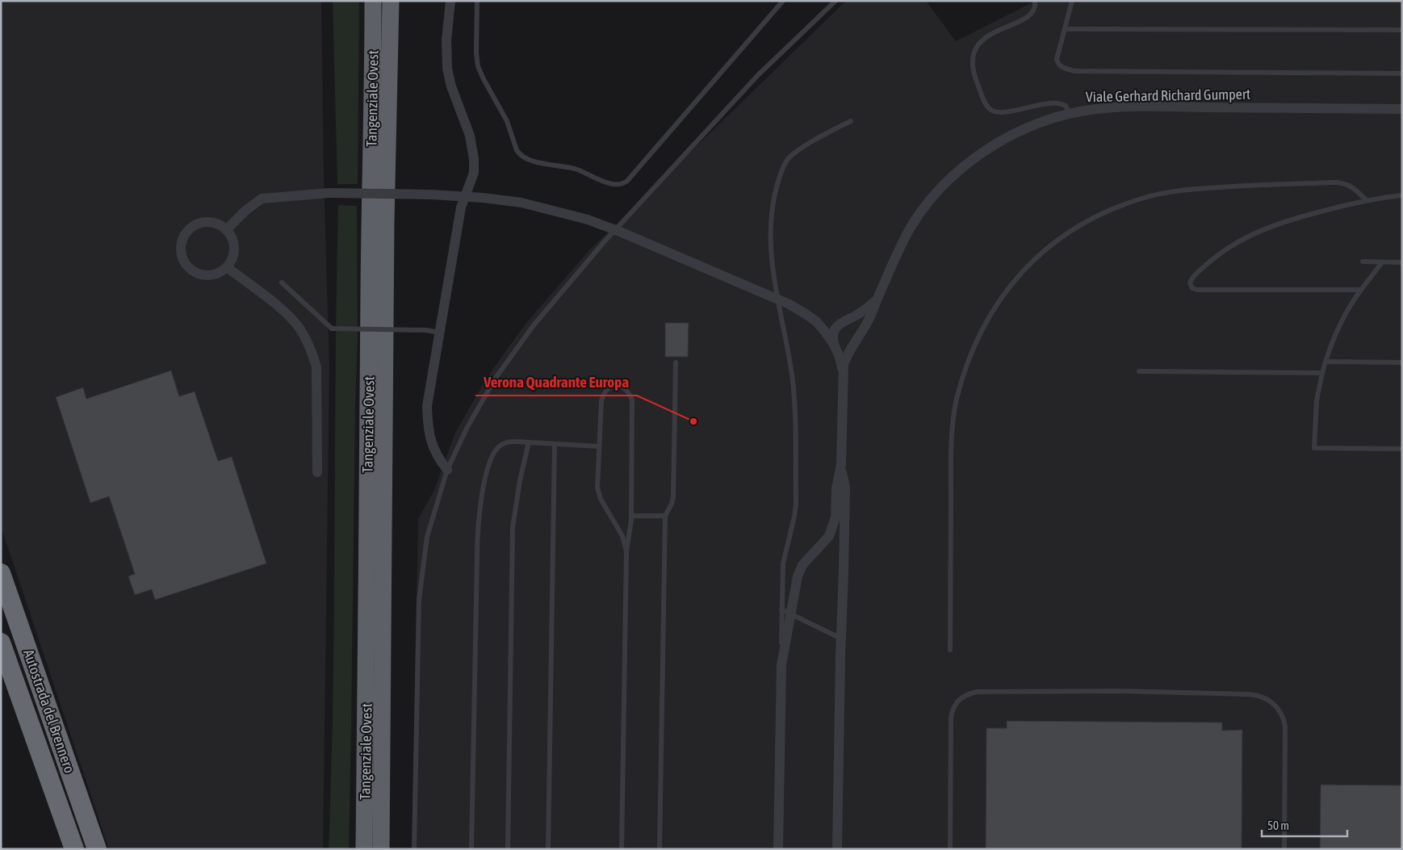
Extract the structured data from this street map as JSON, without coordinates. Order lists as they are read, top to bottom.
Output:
{
  "streets": {
    "highway": ["Tangenziale Ovest", "Autostrada del Brennero"],
    "street": ["Viale Gerhard Richard Gumpert"]
  },
  "places": ["Verona Quadrante Europa"],
  "scale_bar": "50 m"
}
